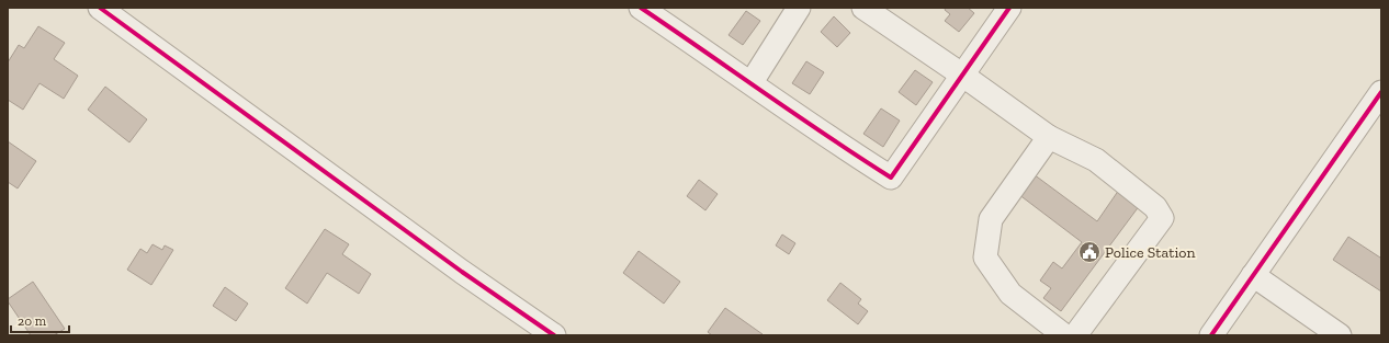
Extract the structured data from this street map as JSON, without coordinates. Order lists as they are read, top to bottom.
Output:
{
  "places": {
    "public building": ["Police Station"]
  },
  "scale_bar": "20 m"
}
